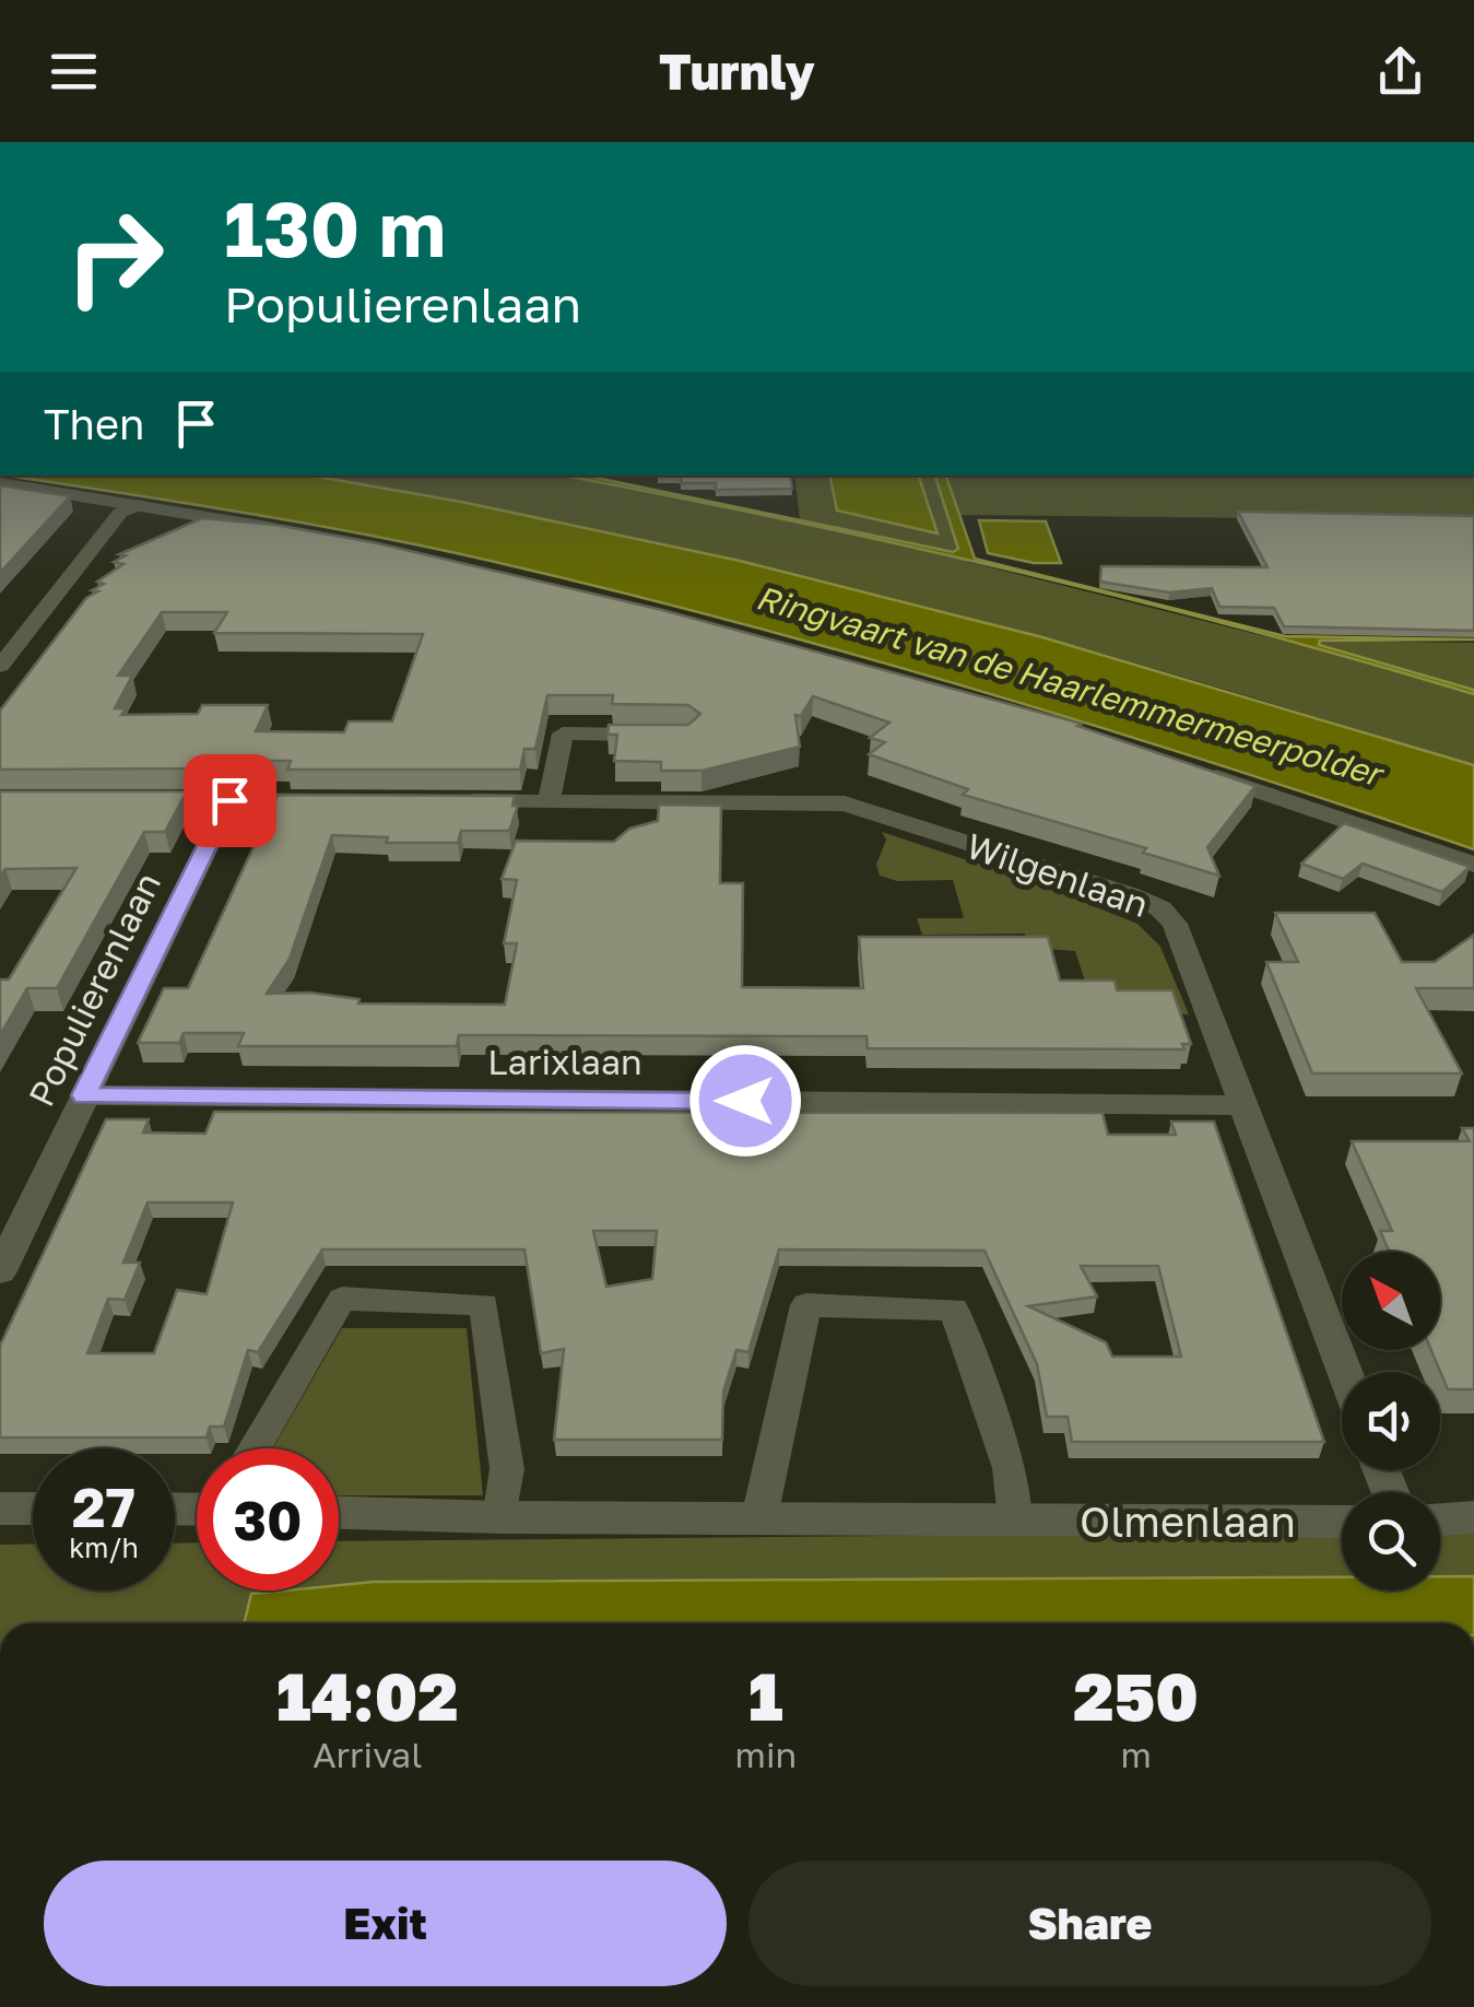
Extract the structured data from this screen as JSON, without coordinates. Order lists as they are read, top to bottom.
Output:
{
  "streets": {
    "street": [
      "Wilgenlaan",
      "Populierenlaan",
      "Larixlaan",
      "Olmenlaan"
    ]
  },
  "crossings": [
    ["Wilgenlaan", "Larixlaan"],
    ["Populierenlaan", "Larixlaan"]
  ],
  "water": ["Ringvaart van de Haarlemmermeerpolder"],
  "north": "top left",
  "page": {
    "header": "Turnly",
    "turn": ["130 m", "Populierenlaan"],
    "then": "Then",
    "speed": "27 km/h",
    "limit": "30",
    "eta": [
      "14:02",
      "Arrival",
      "1",
      "min",
      "250",
      "m"
    ],
    "buttons": ["Exit", "Share"]
  }
}
